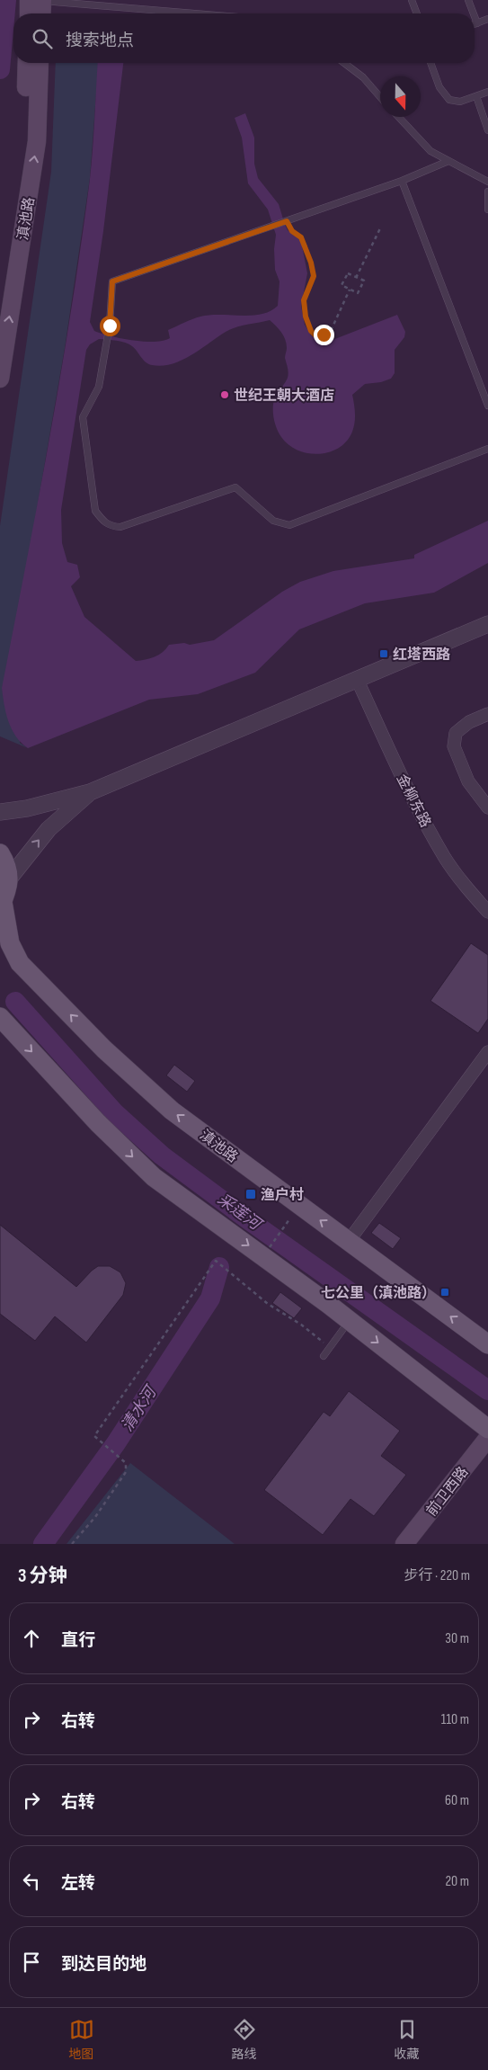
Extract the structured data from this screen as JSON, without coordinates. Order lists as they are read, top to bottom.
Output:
{
  "streets": {
    "main road": ["滇池路", "前卫西路"],
    "street": ["金柳东路"]
  },
  "water": ["采莲河", "清水河"],
  "places": {
    "other": ["世纪王朝大酒店"],
    "transit": ["红塔西路", "渔户村", "七公里（滇池路）"]
  },
  "north": "bottom",
  "page": {
    "search": "搜索地点",
    "heading": ["3 分钟", "步行 · 220 m"],
    "list": [
      ["直行", "30 m"],
      ["右转", "110 m"],
      ["右转", "60 m"],
      ["左转", "20 m"],
      "到达目的地"
    ],
    "nav": ["地图", "路线", "收藏"]
  }
}
